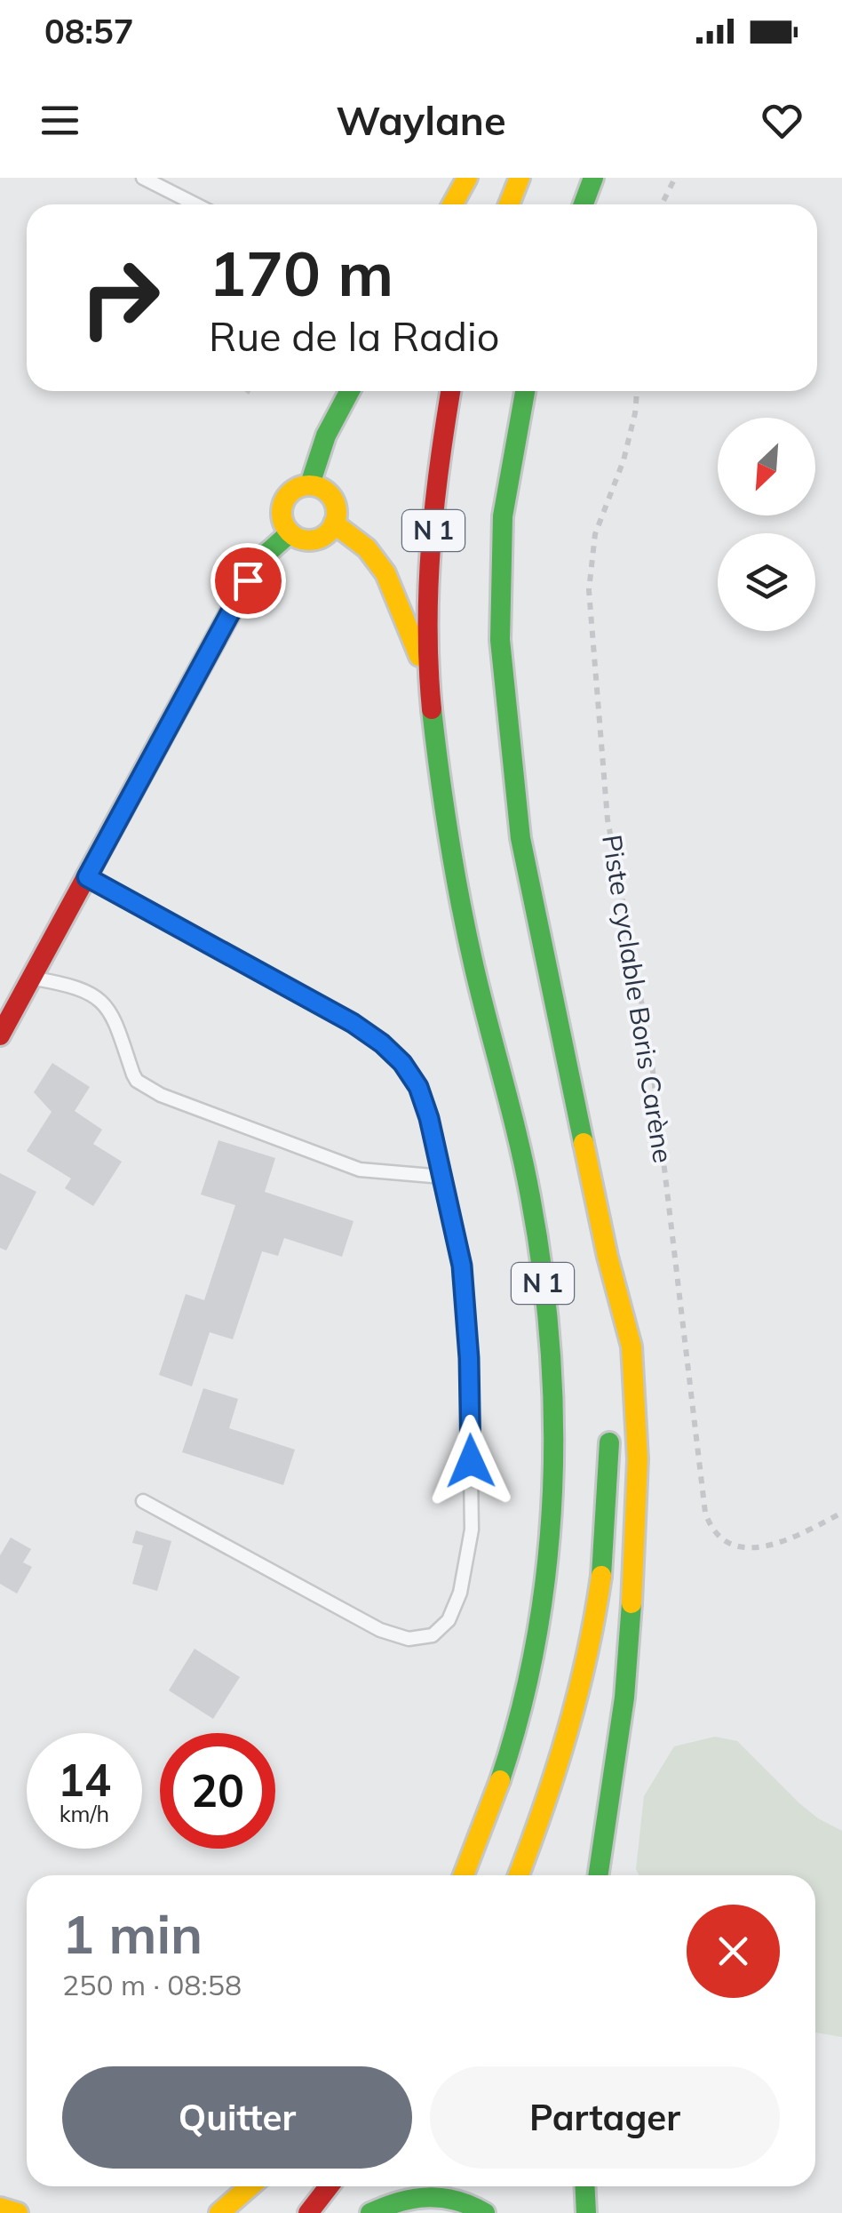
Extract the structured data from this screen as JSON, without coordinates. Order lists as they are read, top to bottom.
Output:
{
  "streets": {
    "main road": ["N 1"],
    "path": ["Piste cyclable Boris Carène"]
  },
  "north": "bottom left",
  "page": {
    "status": "08:57",
    "header": "Waylane",
    "turn": ["170 m", "Rue de la Radio"],
    "speed": "14 km/h",
    "limit": "20",
    "heading": ["1 min", "250 m · 08:58"],
    "buttons": ["Quitter", "Partager"]
  }
}
